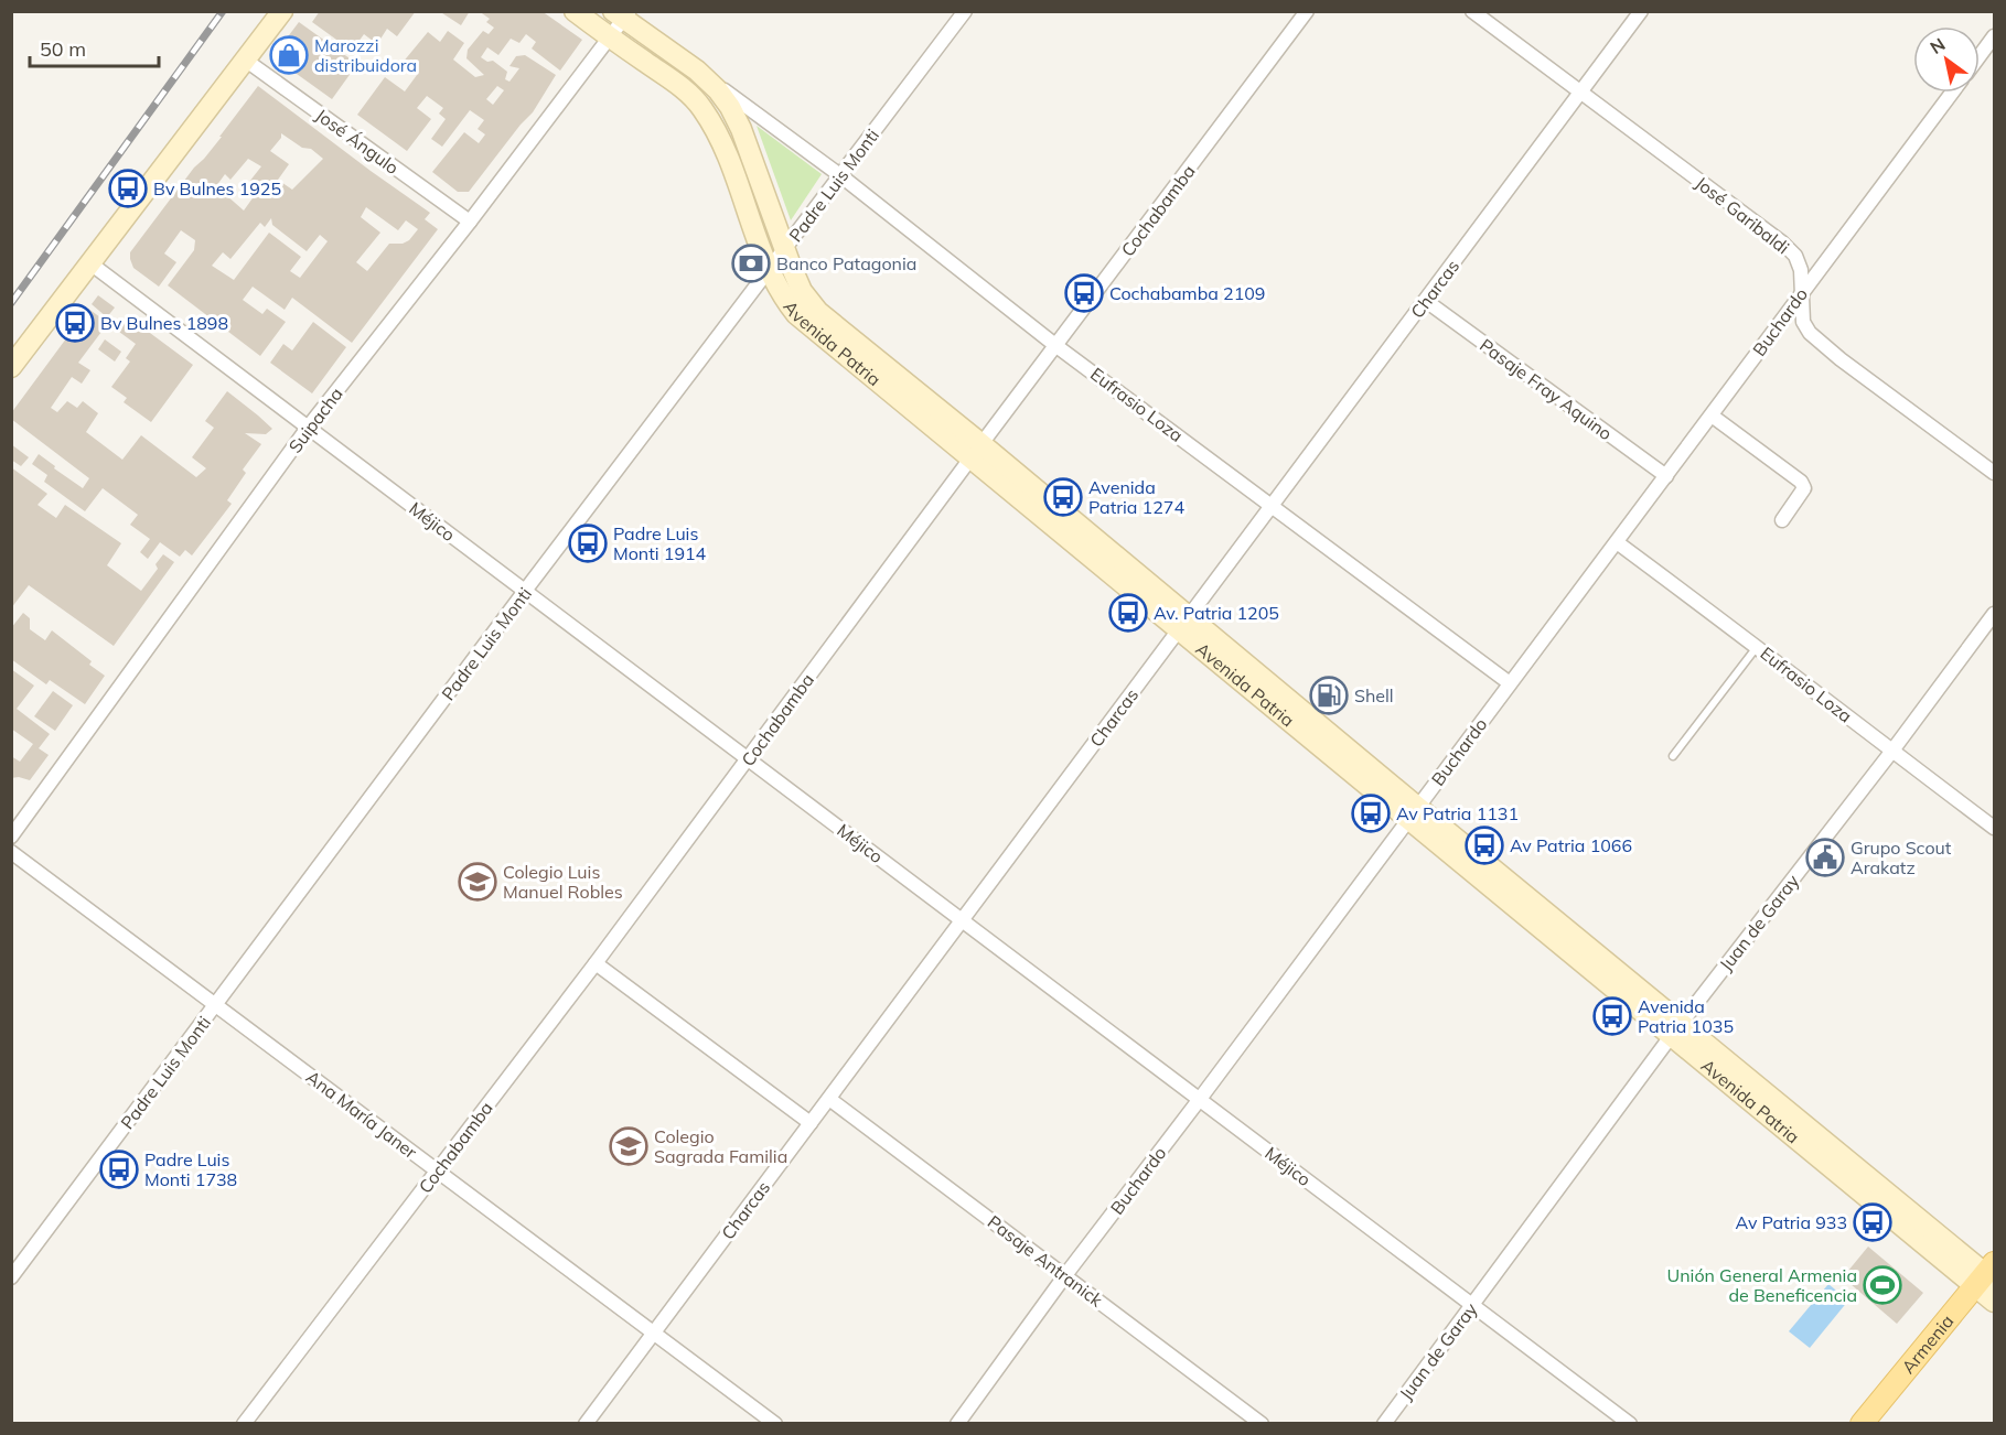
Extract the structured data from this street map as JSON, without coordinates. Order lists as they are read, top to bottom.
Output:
{
  "streets": {
    "main road": ["Avenida Patria", "Armenia"],
    "street": [
      "José Ángulo",
      "Padre Luis Monti",
      "Cochabamba",
      "José Garibaldi",
      "Charcas",
      "Buchardo",
      "Pasaje Fray Aquino",
      "Eufrasio Loza",
      "Suipacha",
      "Méjico",
      "Juan de Garay",
      "Ana María Janer",
      "Pasaje Antranick"
    ]
  },
  "crossings": [
    ["José Ángulo", "Suipacha"],
    ["Padre Luis Monti", "Avenida Patria"],
    ["Padre Luis Monti", "Eufrasio Loza"],
    ["Padre Luis Monti", "Méjico"],
    ["Padre Luis Monti", "Ana María Janer"],
    ["Cochabamba", "Avenida Patria"],
    ["Cochabamba", "Eufrasio Loza"],
    ["Cochabamba", "Méjico"],
    ["Cochabamba", "Ana María Janer"],
    ["José Garibaldi", "Charcas"],
    ["José Garibaldi", "Buchardo"],
    ["Charcas", "Avenida Patria"],
    ["Charcas", "Pasaje Fray Aquino"],
    ["Charcas", "Eufrasio Loza"],
    ["Charcas", "Méjico"],
    ["Charcas", "Ana María Janer"],
    ["Charcas", "Pasaje Antranick"],
    ["Buchardo", "Avenida Patria"],
    ["Buchardo", "Pasaje Fray Aquino"],
    ["Buchardo", "Eufrasio Loza"],
    ["Buchardo", "Méjico"],
    ["Buchardo", "Pasaje Antranick"],
    ["Avenida Patria", "Eufrasio Loza"],
    ["Avenida Patria", "Suipacha"],
    ["Avenida Patria", "Juan de Garay"],
    ["Avenida Patria", "Armenia"],
    ["Eufrasio Loza", "Juan de Garay"],
    ["Suipacha", "Méjico"],
    ["Méjico", "Juan de Garay"]
  ],
  "places": {
    "shop": ["Marozzi distribuidora"],
    "bus stop": [
      "Bv Bulnes 1925",
      "Cochabamba 2109",
      "Bv Bulnes 1898",
      "Avenida Patria 1274",
      "Padre Luis Monti 1914",
      "Av. Patria 1205",
      "Av Patria 1131",
      "Av Patria 1066",
      "Avenida Patria 1035",
      "Padre Luis Monti 1738",
      "Av Patria 933"
    ],
    "bank": ["Banco Patagonia"],
    "fuel station": ["Shell"],
    "public building": ["Grupo Scout Arakatz"],
    "school or university": ["Colegio Luis Manuel Robles", "Colegio Sagrada Familia"],
    "sports": ["Unión General Armenia de Beneficencia"]
  },
  "scale_bar": "50 m",
  "north": "top left"
}
